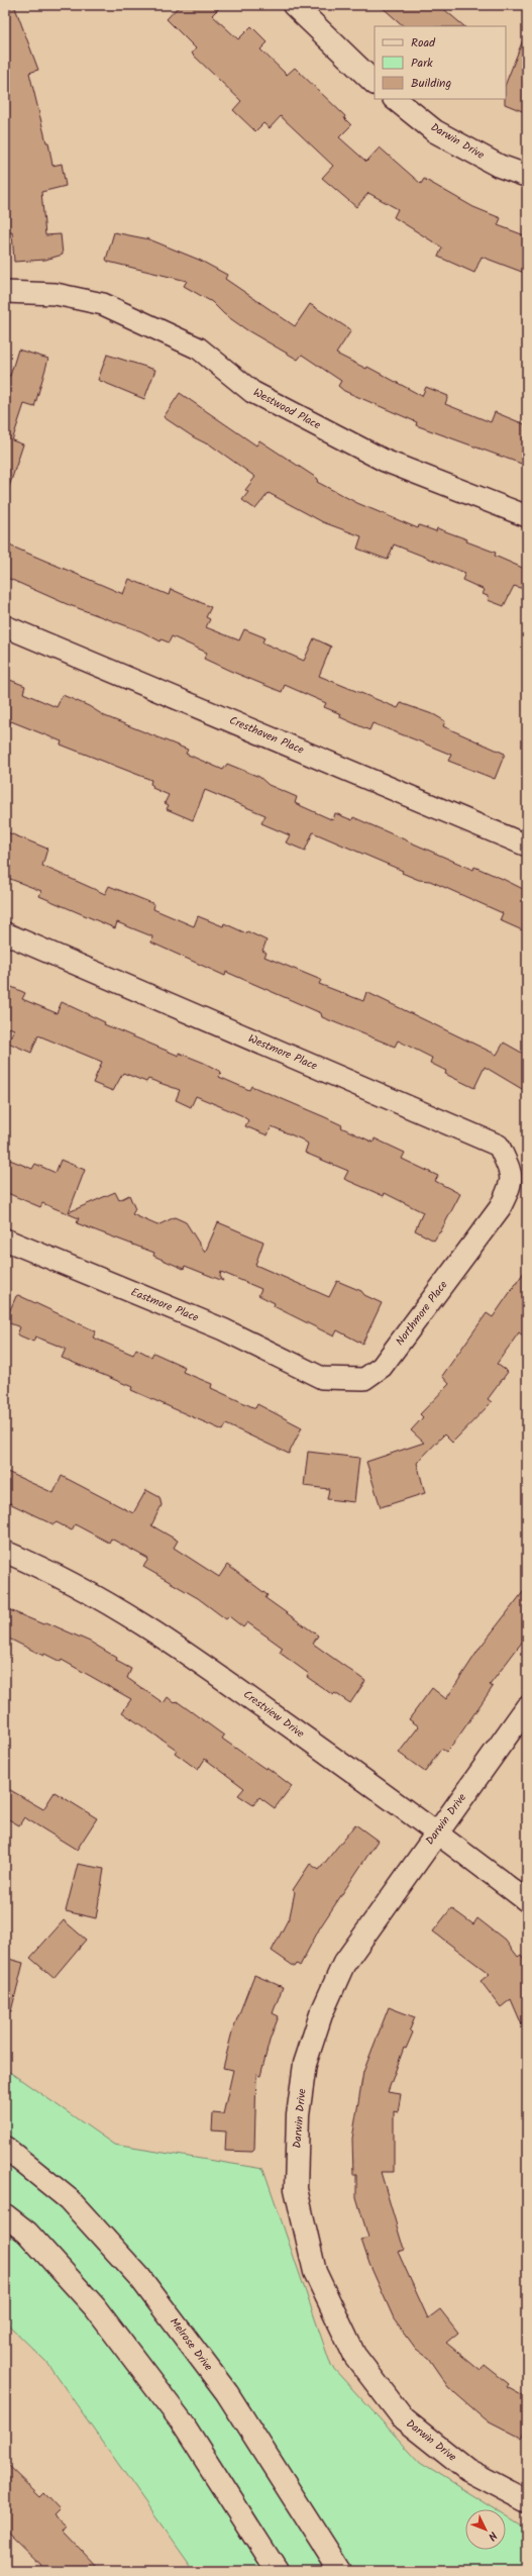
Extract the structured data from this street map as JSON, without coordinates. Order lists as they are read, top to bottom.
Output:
{
  "streets": {
    "street": [
      "Darwin Drive",
      "Westwood Place",
      "Cresthaven Place",
      "Westmore Place",
      "Eastmore Place",
      "Northmore Place",
      "Crestview Drive",
      "Melrose Drive"
    ]
  },
  "crossings": [
    ["Darwin Drive", "Crestview Drive"],
    ["Westmore Place", "Northmore Place"],
    ["Eastmore Place", "Northmore Place"]
  ],
  "legend": ["Road", "Park", "Building"],
  "north": "bottom right"
}
